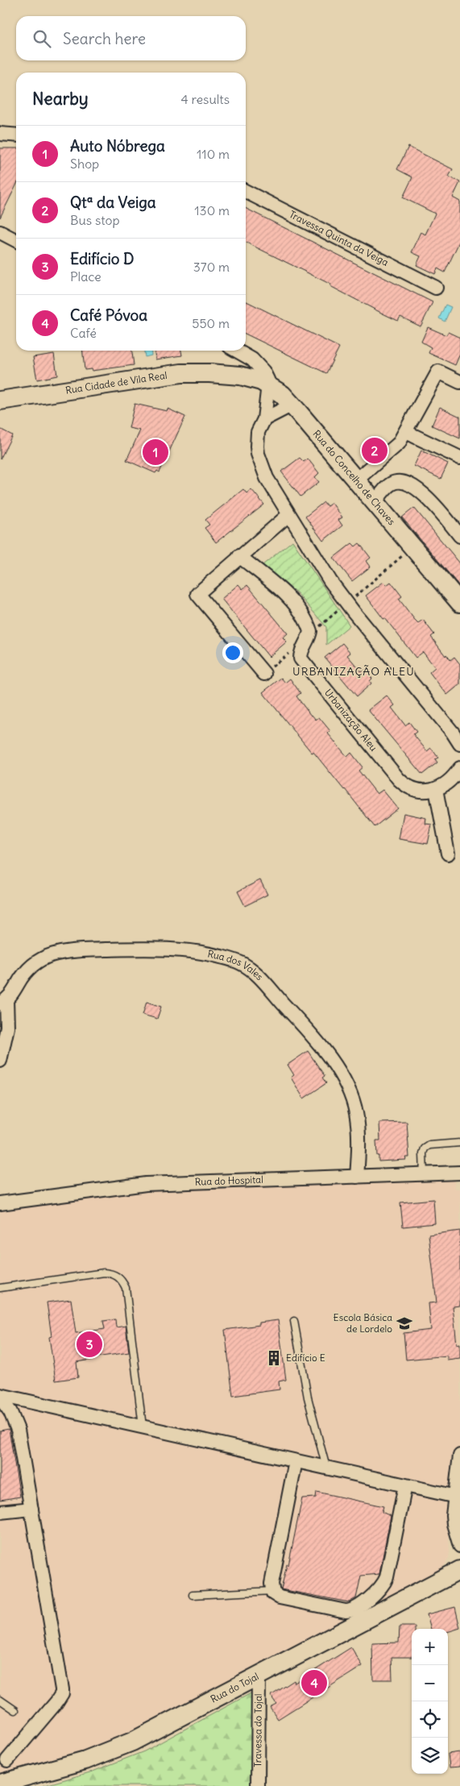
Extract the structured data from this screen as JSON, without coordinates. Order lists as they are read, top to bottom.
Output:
{
  "streets": {
    "street": [
      "Travessa Quinta da Veiga",
      "Rua Cidade de Vila Real",
      "Rua do Concelho de Chaves",
      "Urbanização Aleu",
      "Rua dos Vales",
      "Rua do Hospital",
      "Rua do Tojal",
      "Travessa do Tojal"
    ]
  },
  "crossings": [
    ["Rua Cidade de Vila Real", "Rua do Concelho de Chaves"],
    ["Rua dos Vales", "Rua do Hospital"],
    ["Rua do Tojal", "Travessa do Tojal"]
  ],
  "districts": ["URBANIZAÇÃO ALEU"],
  "places": {
    "school or university": ["Escola Básica de Lordelo"],
    "building": ["Edifício E"]
  },
  "page": {
    "search": "Search here",
    "heading": ["Nearby", "4 results"],
    "list": [
      {
        "mark": "1",
        "name": "Auto Nóbrega",
        "note": "Shop",
        "value": "110 m"
      },
      {
        "mark": "2",
        "name": "Qtª da Veiga",
        "note": "Bus stop",
        "value": "130 m"
      },
      {
        "mark": "3",
        "name": "Edifício D",
        "note": "Place",
        "value": "370 m"
      },
      {
        "mark": "4",
        "name": "Café Póvoa",
        "note": "Café",
        "value": "550 m"
      }
    ],
    "pins": [
      "2",
      "1",
      "3",
      "4"
    ],
    "map_buttons": ["+", "−"]
  }
}
